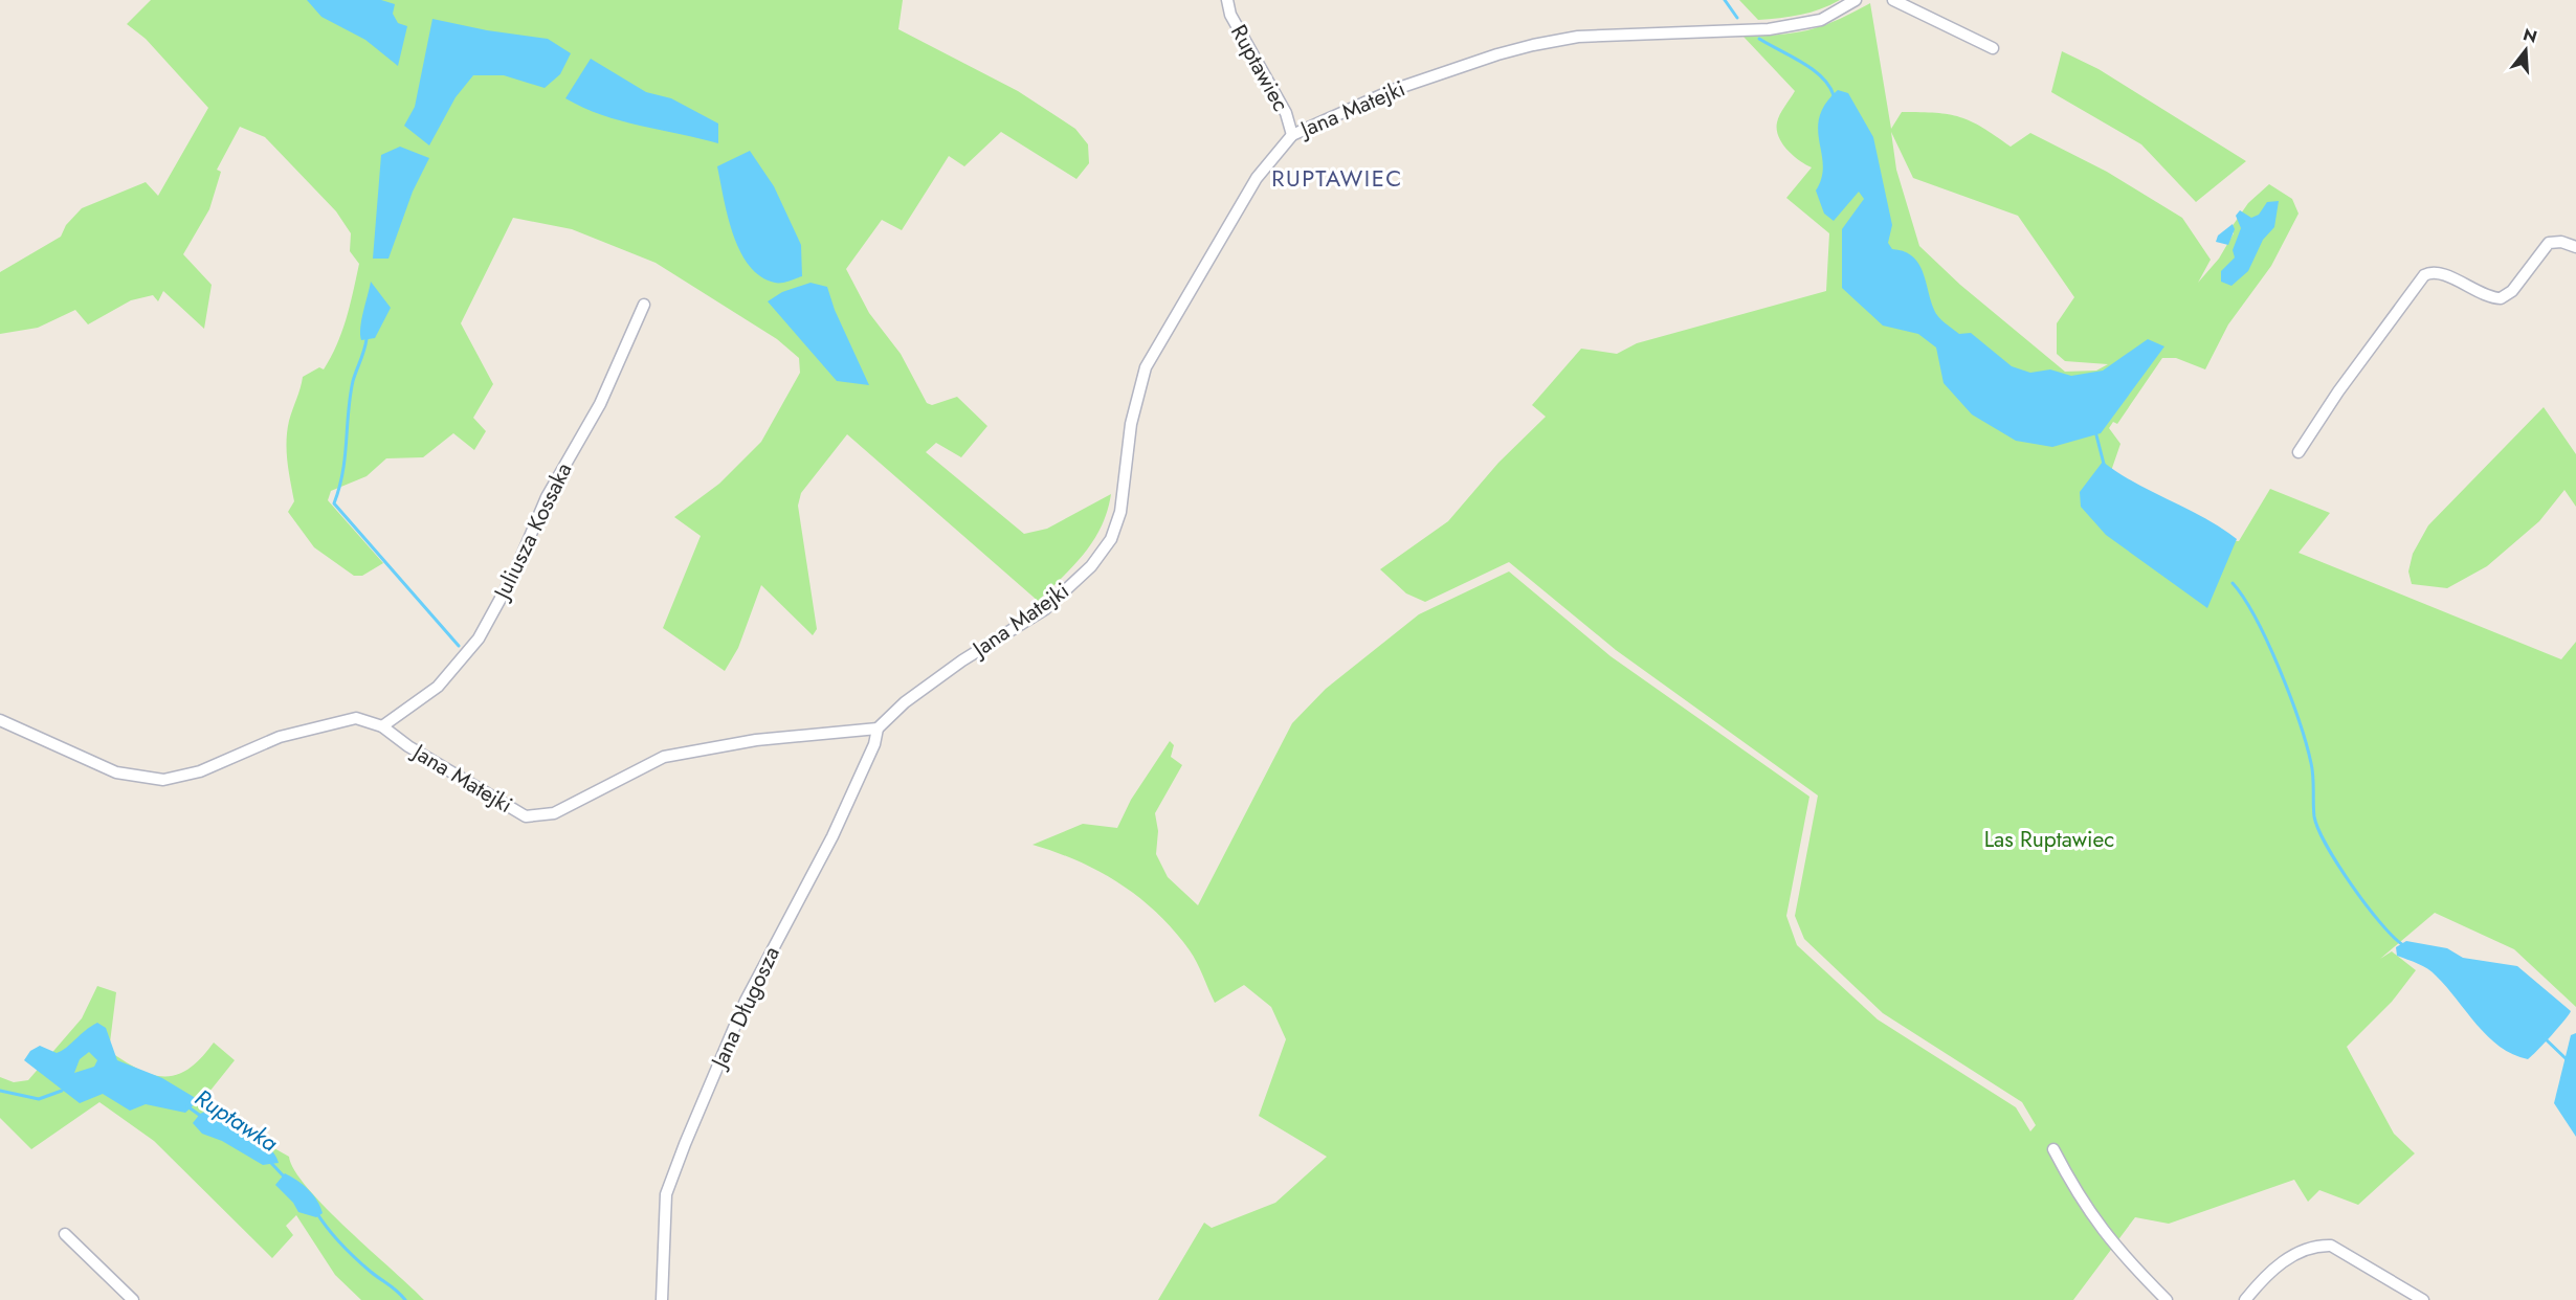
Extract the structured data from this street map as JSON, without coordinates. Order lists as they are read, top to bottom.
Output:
{
  "streets": {
    "street": [
      "Ruptawiec",
      "Jana Matejki",
      "Juliusza Kossaka",
      "Jana Długosza"
    ]
  },
  "crossings": [
    ["Ruptawiec", "Jana Matejki"],
    ["Jana Matejki", "Juliusza Kossaka"],
    ["Jana Matejki", "Jana Długosza"]
  ],
  "districts": ["RUPTAWIEC"],
  "water": ["Ruptawka"],
  "parks": ["Las Ruptawiec"],
  "north": "top"
}
